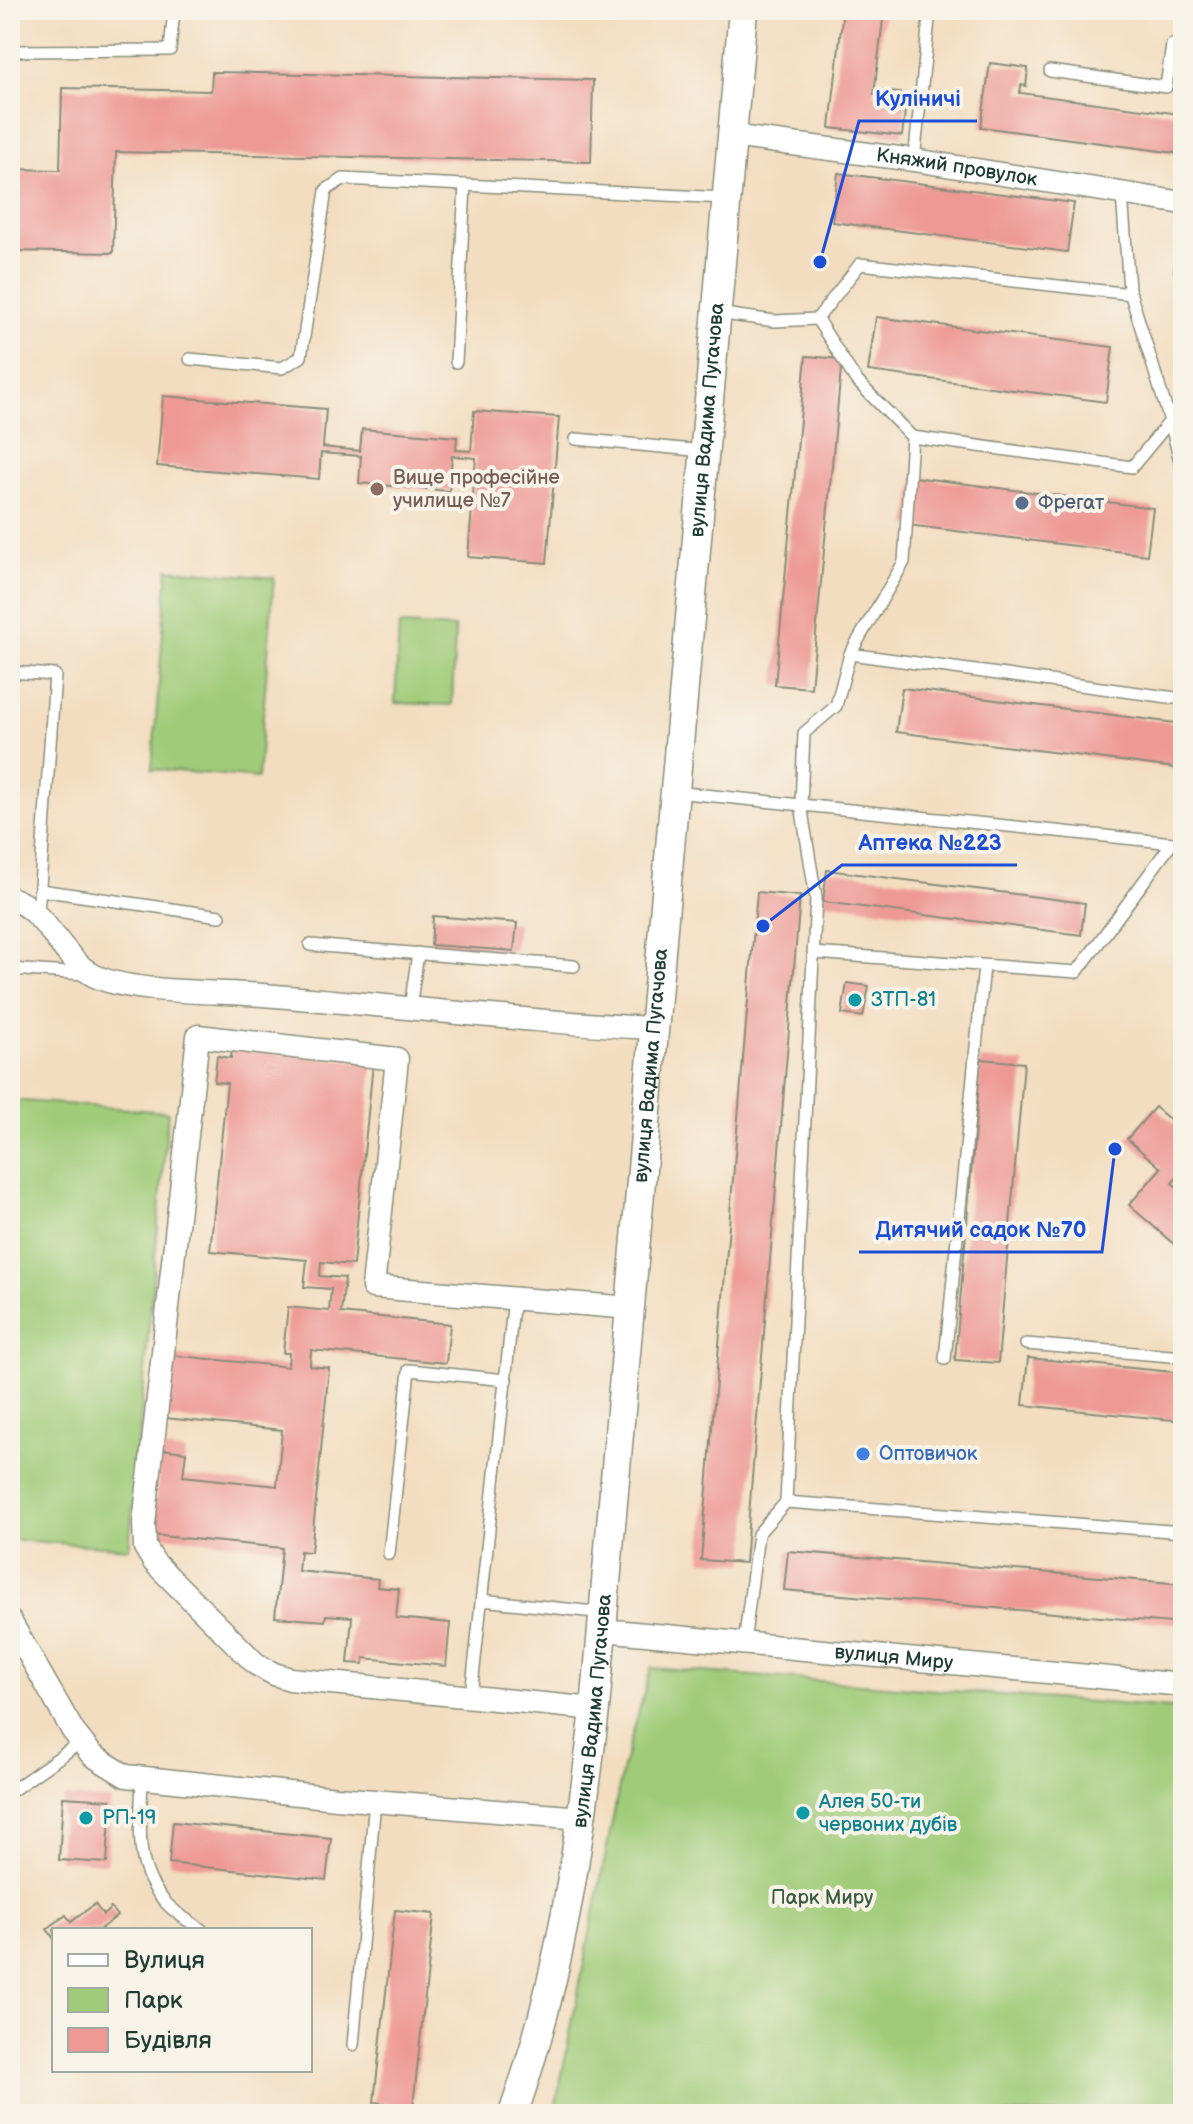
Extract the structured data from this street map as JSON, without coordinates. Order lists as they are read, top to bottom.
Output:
{
  "streets": {
    "street": ["Княжий провулок", "вулиця Вадима Пугачова", "вулиця Миру"]
  },
  "crossings": [
    ["Княжий провулок", "вулиця Вадима Пугачова"],
    ["вулиця Вадима Пугачова", "вулиця Миру"]
  ],
  "parks": ["Парк Миру"],
  "places": [
    "Куліничі",
    "Вище професійне училище №7",
    "Фрегат",
    "Аптека №223",
    "ЗТП-81",
    "Дитячий садок №70",
    "Оптовичок",
    "Алея 50-ти червоних дубів",
    "РП-19"
  ],
  "legend": ["Вулиця", "Парк", "Будівля"]
}
